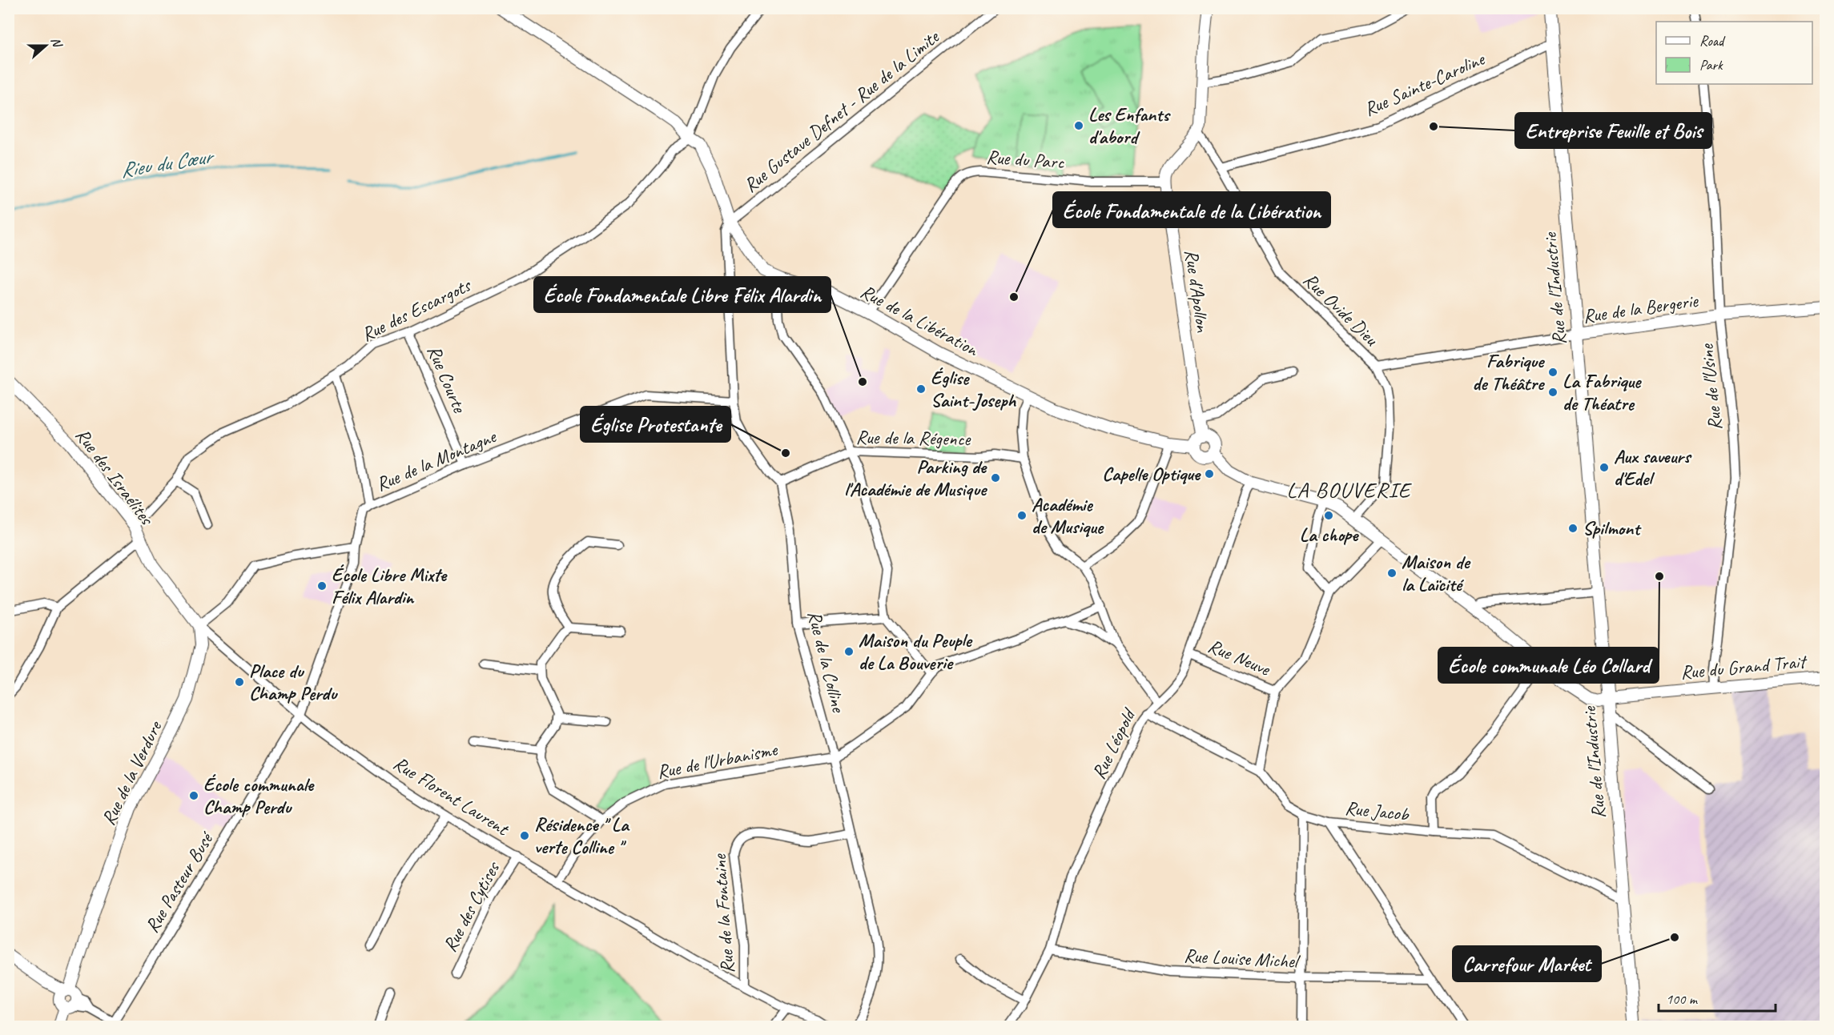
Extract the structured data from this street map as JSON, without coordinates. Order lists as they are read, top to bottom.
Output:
{
  "streets": {
    "main road": ["Rue de l'Industrie"],
    "street": [
      "Rue Sainte-Caroline",
      "Rue Gustave Defnet - Rue de la Limite",
      "Rue du Parc",
      "Rue d'Apollon",
      "Rue de la Bergerie",
      "Rue Ovide Dieu",
      "Rue des Escargots",
      "Rue de la Libération",
      "Rue Courte",
      "Rue de l'Usine",
      "Rue de la Régence",
      "Rue de la Montagne",
      "Rue des Israélites",
      "Rue Neuve",
      "Rue de la Colline",
      "Rue du Grand Trait",
      "Rue Léopold",
      "Rue de l'Urbanisme",
      "Rue de la Verdure",
      "Rue Florent Laurent",
      "Rue Jacob",
      "Rue Pasteur Busé",
      "Rue des Cytises",
      "Rue de la Fontaine",
      "Rue Louise Michel"
    ]
  },
  "crossings": [
    ["Rue Sainte-Caroline", "Rue de l'Industrie"],
    ["Rue Sainte-Caroline", "Rue Ovide Dieu"],
    ["Rue Gustave Defnet - Rue de la Limite", "Rue de la Libération"],
    ["Rue Gustave Defnet - Rue de la Limite", "Rue de la Colline"],
    ["Rue du Parc", "Rue d'Apollon"],
    ["Rue du Parc", "Rue de la Libération"],
    ["Rue de l'Industrie", "Rue de la Bergerie"],
    ["Rue de l'Industrie", "Rue du Grand Trait"],
    ["Rue de l'Industrie", "Rue Jacob"],
    ["Rue d'Apollon", "Rue Ovide Dieu"],
    ["Rue d'Apollon", "Rue de la Libération"],
    ["Rue de la Bergerie", "Rue Ovide Dieu"],
    ["Rue de la Bergerie", "Rue de l'Usine"],
    ["Rue des Escargots", "Rue de la Libération"],
    ["Rue des Escargots", "Rue Courte"],
    ["Rue des Escargots", "Rue des Israélites"],
    ["Rue de la Libération", "Rue de la Colline"],
    ["Rue Courte", "Rue de la Montagne"],
    ["Rue de l'Usine", "Rue du Grand Trait"],
    ["Rue de la Régence", "Rue de la Colline"],
    ["Rue de la Montagne", "Rue de la Colline"],
    ["Rue de la Montagne", "Rue Pasteur Busé"],
    ["Rue des Israélites", "Rue de la Verdure"],
    ["Rue Neuve", "Rue Léopold"],
    ["Rue de la Colline", "Rue de l'Urbanisme"],
    ["Rue de la Colline", "Rue de la Fontaine"],
    ["Rue Léopold", "Rue Jacob"],
    ["Rue Léopold", "Rue Louise Michel"],
    ["Rue de l'Urbanisme", "Rue Florent Laurent"],
    ["Rue Florent Laurent", "Rue Pasteur Busé"],
    ["Rue Florent Laurent", "Rue des Cytises"],
    ["Rue Florent Laurent", "Rue de la Fontaine"]
  ],
  "districts": ["LA BOUVERIE"],
  "water": ["Rieu du Cœur"],
  "places": [
    "Les Enfants d'abord",
    "Entreprise Feuille et Bois",
    "École Fondamentale de la Libération",
    "Fabrique de Théâtre",
    "École Fondamentale Libre Félix Alardin",
    "Église Saint-Joseph",
    "La Fabrique de Théatre",
    "Église Protestante",
    "Aux saveurs d'Edel",
    "Capelle Optique",
    "Parking de l'Académie de Musique",
    "Académie de Musique",
    "La chope",
    "Spilmont",
    "Maison de la Laïcité",
    "École communale Léo Collard",
    "École Libre Mixte Félix Alardin",
    "Maison du Peuple de La Bouverie",
    "Place du Champ Perdu",
    "École communale Champ Perdu",
    "Résidence \" La verte Colline \"",
    "Carrefour Market"
  ],
  "legend": ["Road", "Park"],
  "scale_bar": "100 m",
  "north": "right"
}
